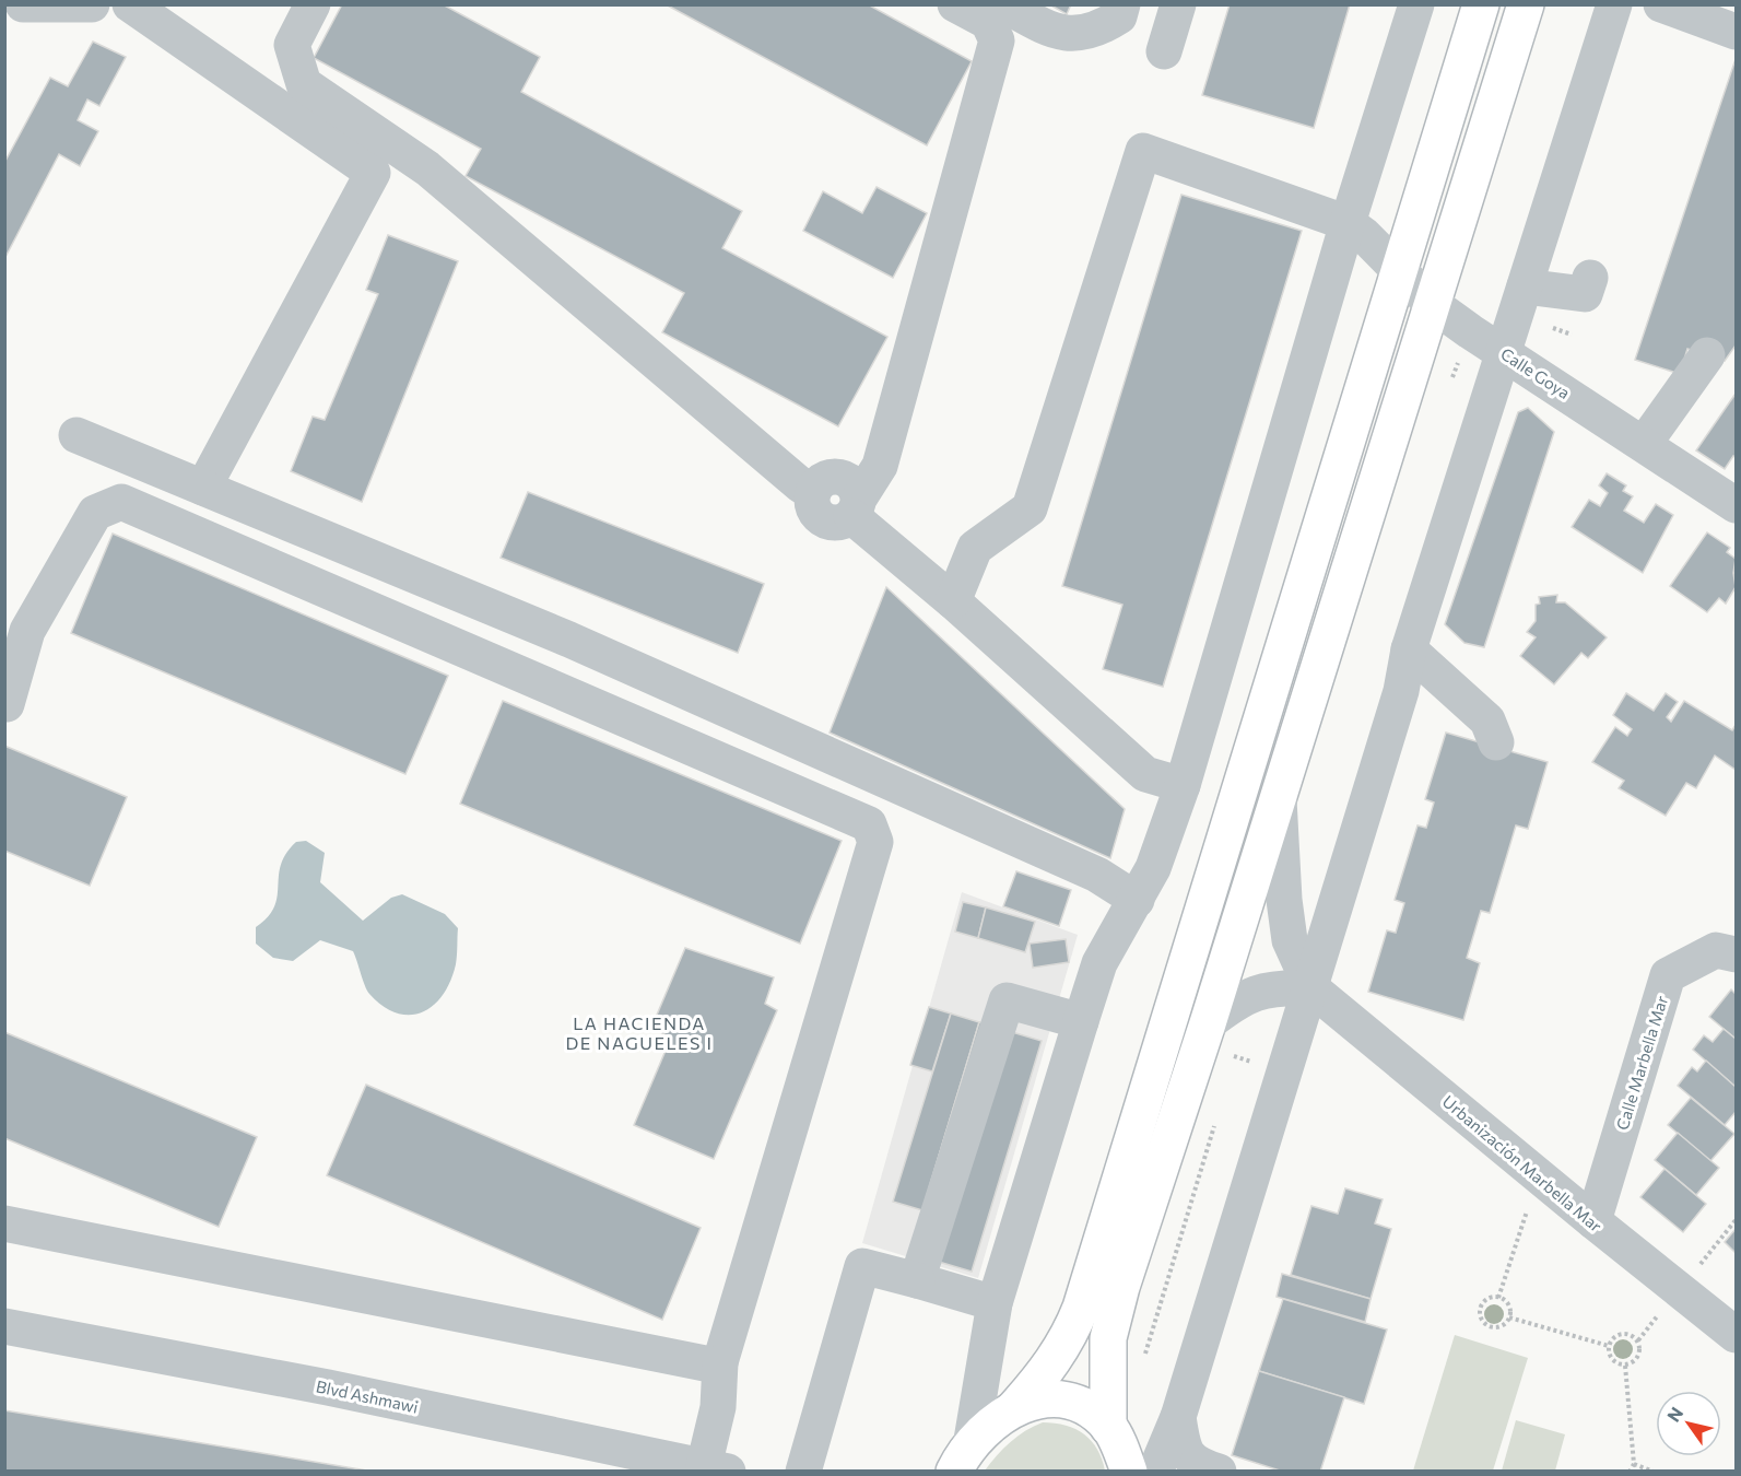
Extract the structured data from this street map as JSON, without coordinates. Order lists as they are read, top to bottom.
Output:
{
  "streets": {
    "street": [
      "Calle Goya",
      "Calle Marbella Mar",
      "Urbanización Marbella Mar",
      "Blvd Ashmawi"
    ]
  },
  "crossings": [
    ["Calle Marbella Mar", "Urbanización Marbella Mar"]
  ],
  "districts": ["LA HACIENDA DE NAGUELES I"],
  "north": "top left"
}
